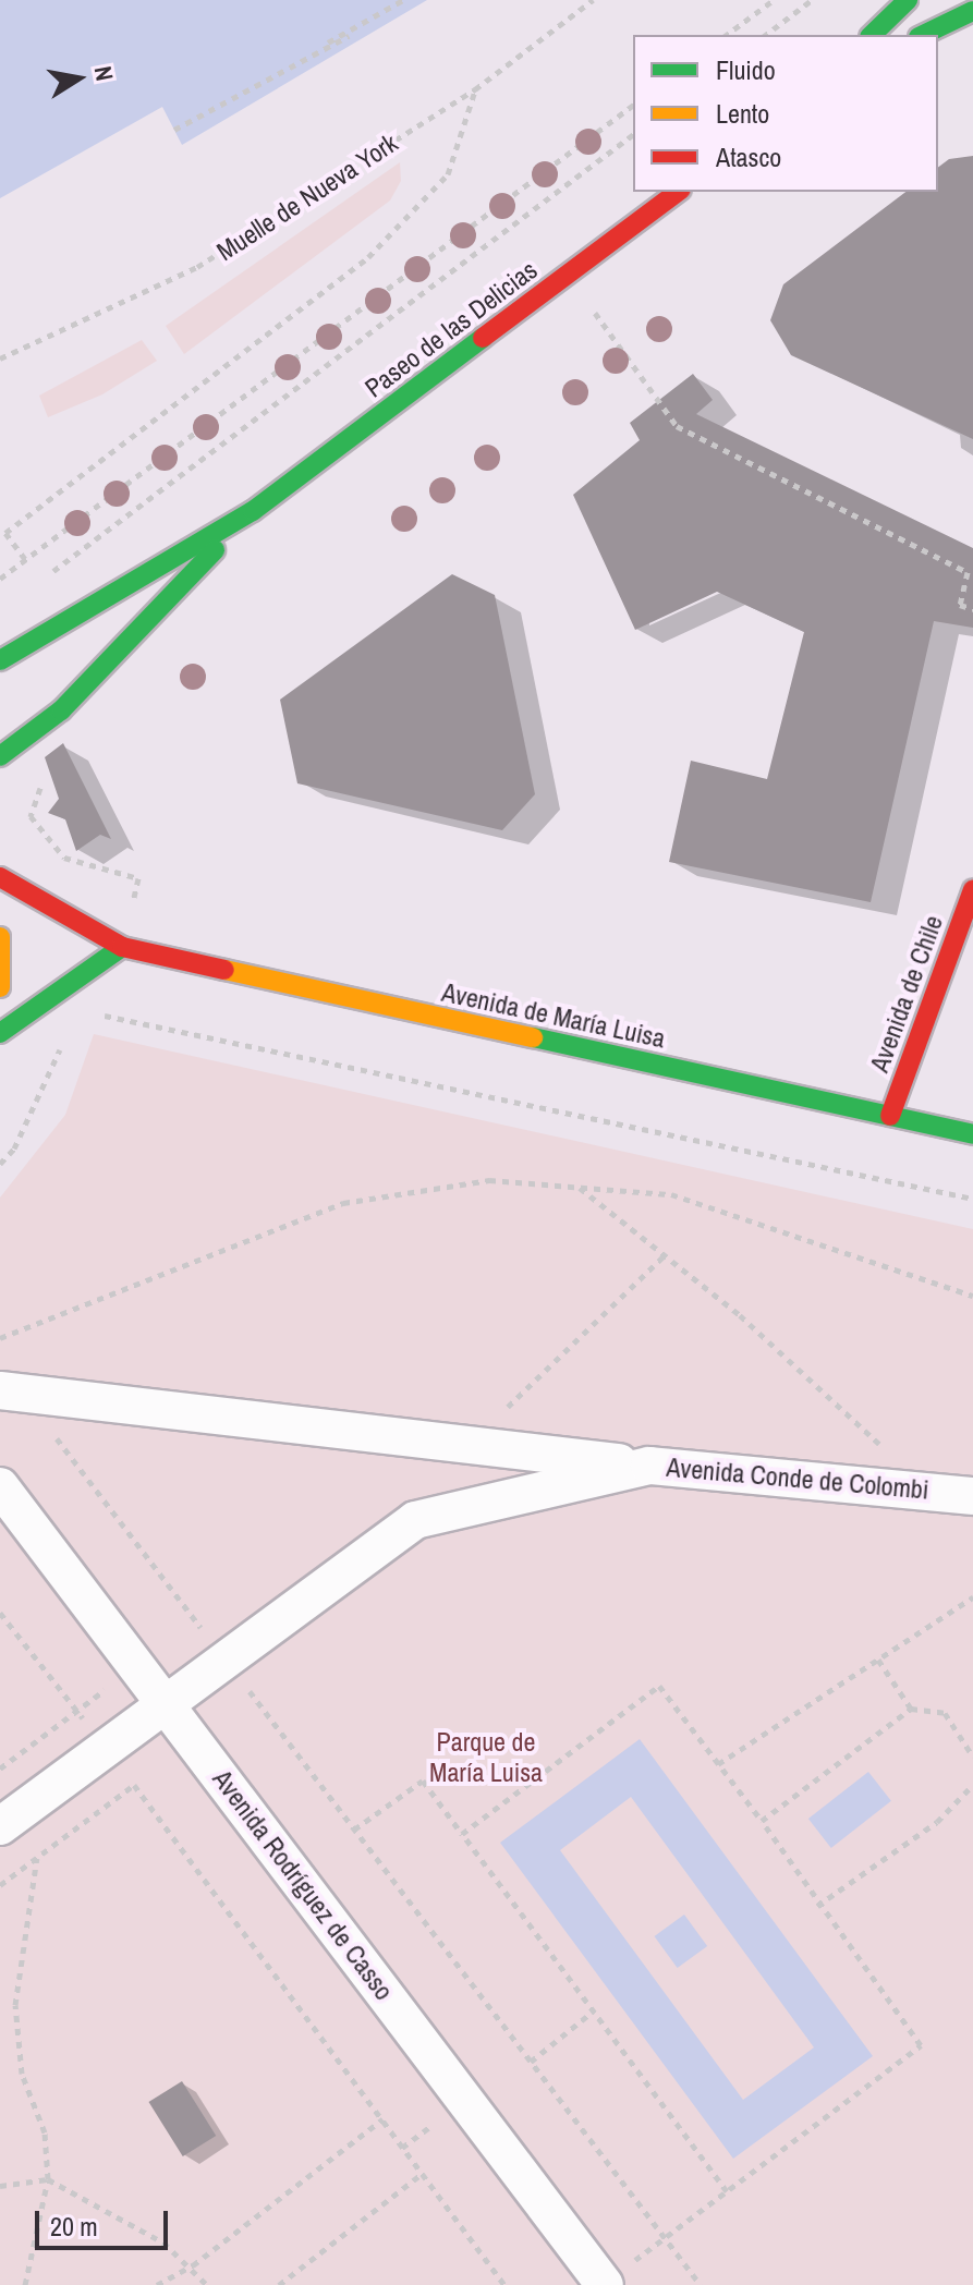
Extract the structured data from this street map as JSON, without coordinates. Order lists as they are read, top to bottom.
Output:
{
  "streets": {
    "main road": ["Paseo de las Delicias", "Avenida de Chile", "Avenida de María Luisa"],
    "street": ["Avenida Conde de Colombi", "Avenida Rodríguez de Casso"],
    "path": ["Muelle de Nueva York"]
  },
  "crossings": [
    ["Avenida de Chile", "Avenida de María Luisa"],
    ["Avenida Conde de Colombi", "Avenida Rodríguez de Casso"]
  ],
  "parks": ["Parque de María Luisa"],
  "legend": ["Fluido", "Lento", "Atasco"],
  "scale_bar": "20 m",
  "north": "right"
}
